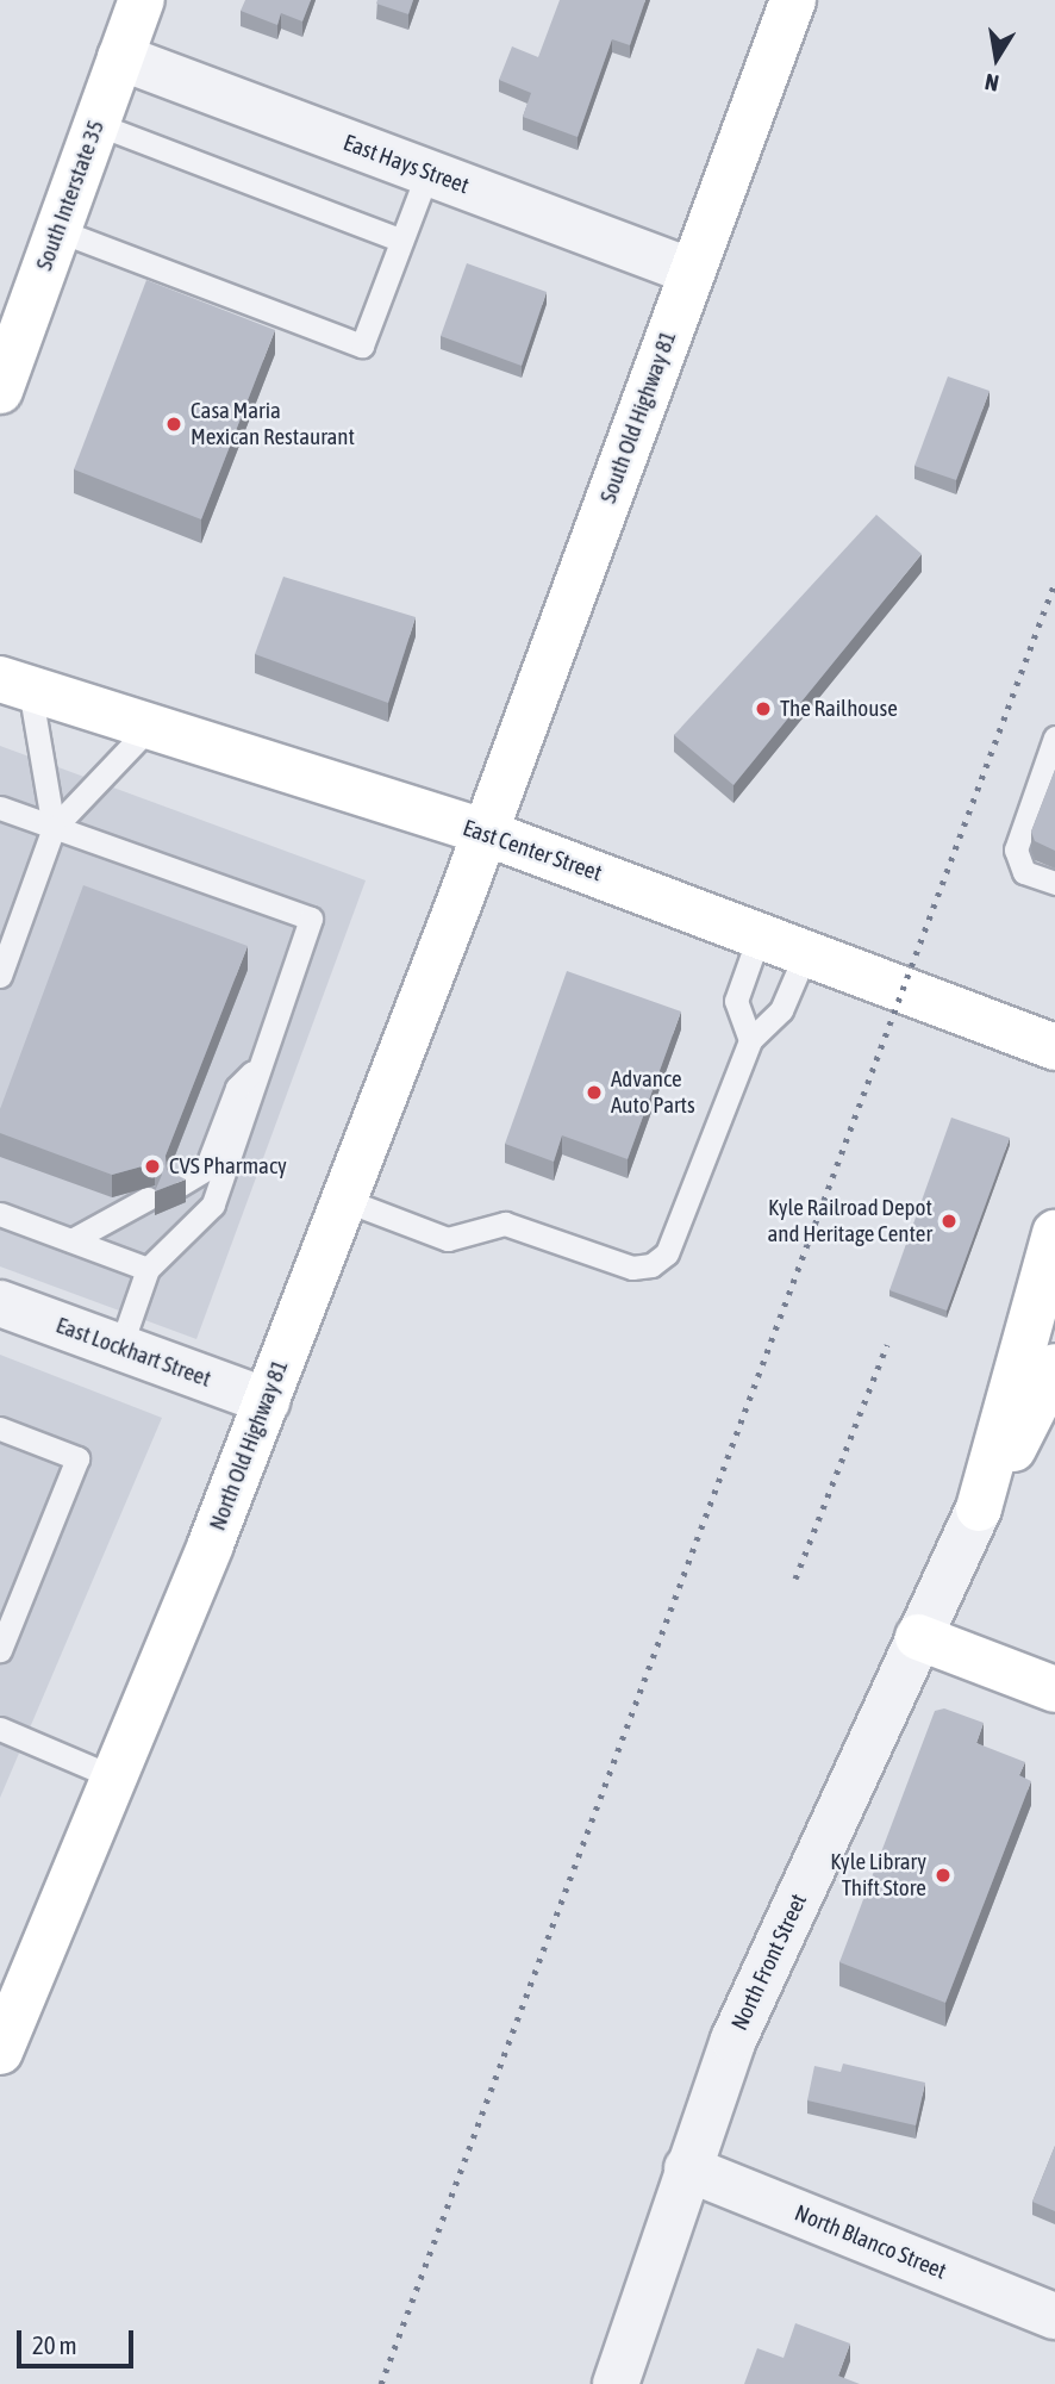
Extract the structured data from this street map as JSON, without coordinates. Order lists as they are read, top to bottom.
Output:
{
  "streets": {
    "street": [
      "East Hays Street",
      "South Interstate 35",
      "South Old Highway 81",
      "East Center Street",
      "East Lockhart Street",
      "North Old Highway 81",
      "North Front Street",
      "North Blanco Street"
    ]
  },
  "crossings": [
    ["East Hays Street", "South Interstate 35"],
    ["East Hays Street", "South Old Highway 81"],
    ["South Old Highway 81", "East Center Street"],
    ["South Old Highway 81", "North Old Highway 81"],
    ["East Center Street", "North Old Highway 81"],
    ["East Lockhart Street", "North Old Highway 81"],
    ["North Front Street", "North Blanco Street"]
  ],
  "places": [
    "Casa Maria Mexican Restaurant",
    "The Railhouse",
    "Advance Auto Parts",
    "CVS Pharmacy",
    "Kyle Railroad Depot and Heritage Center",
    "Kyle Library Thift Store"
  ],
  "scale_bar": "20 m",
  "north": "bottom"
}
